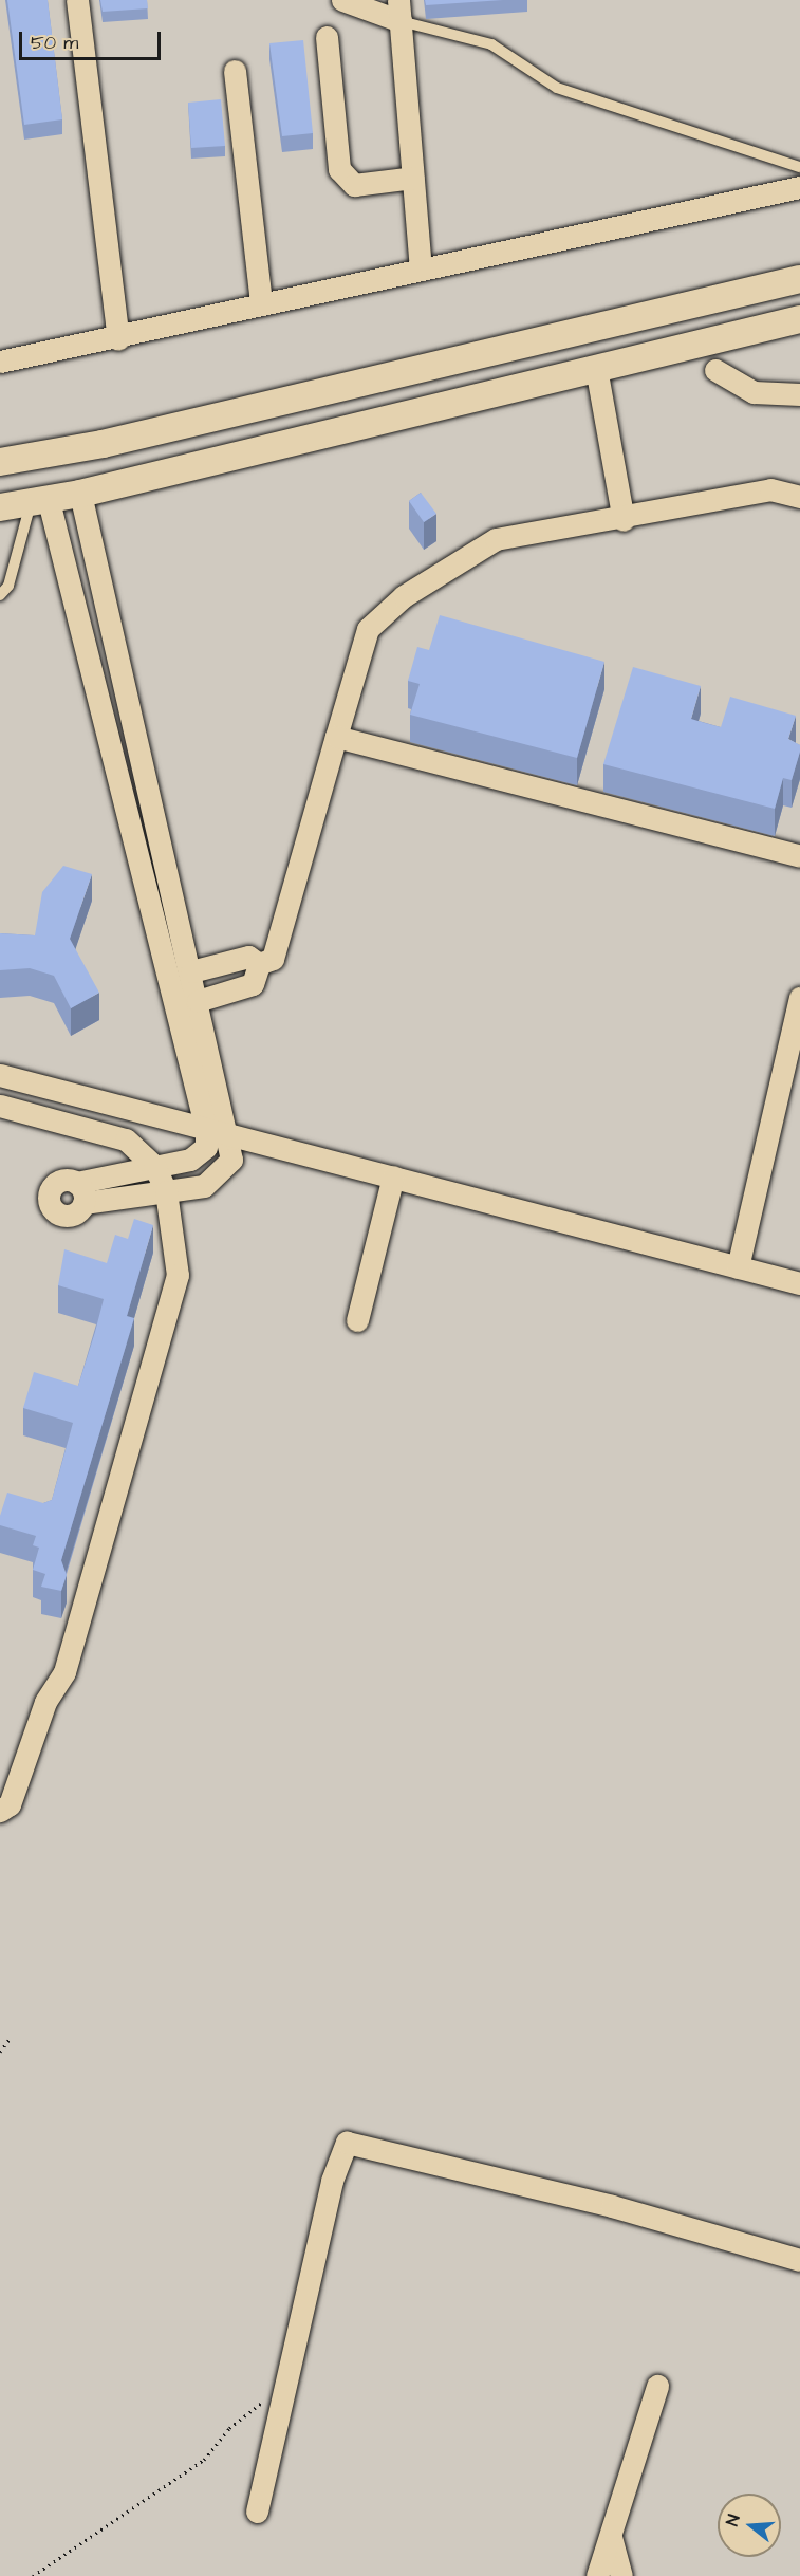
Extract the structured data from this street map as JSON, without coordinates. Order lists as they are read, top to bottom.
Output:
{
  "scale_bar": "50 m",
  "north": "left"
}
